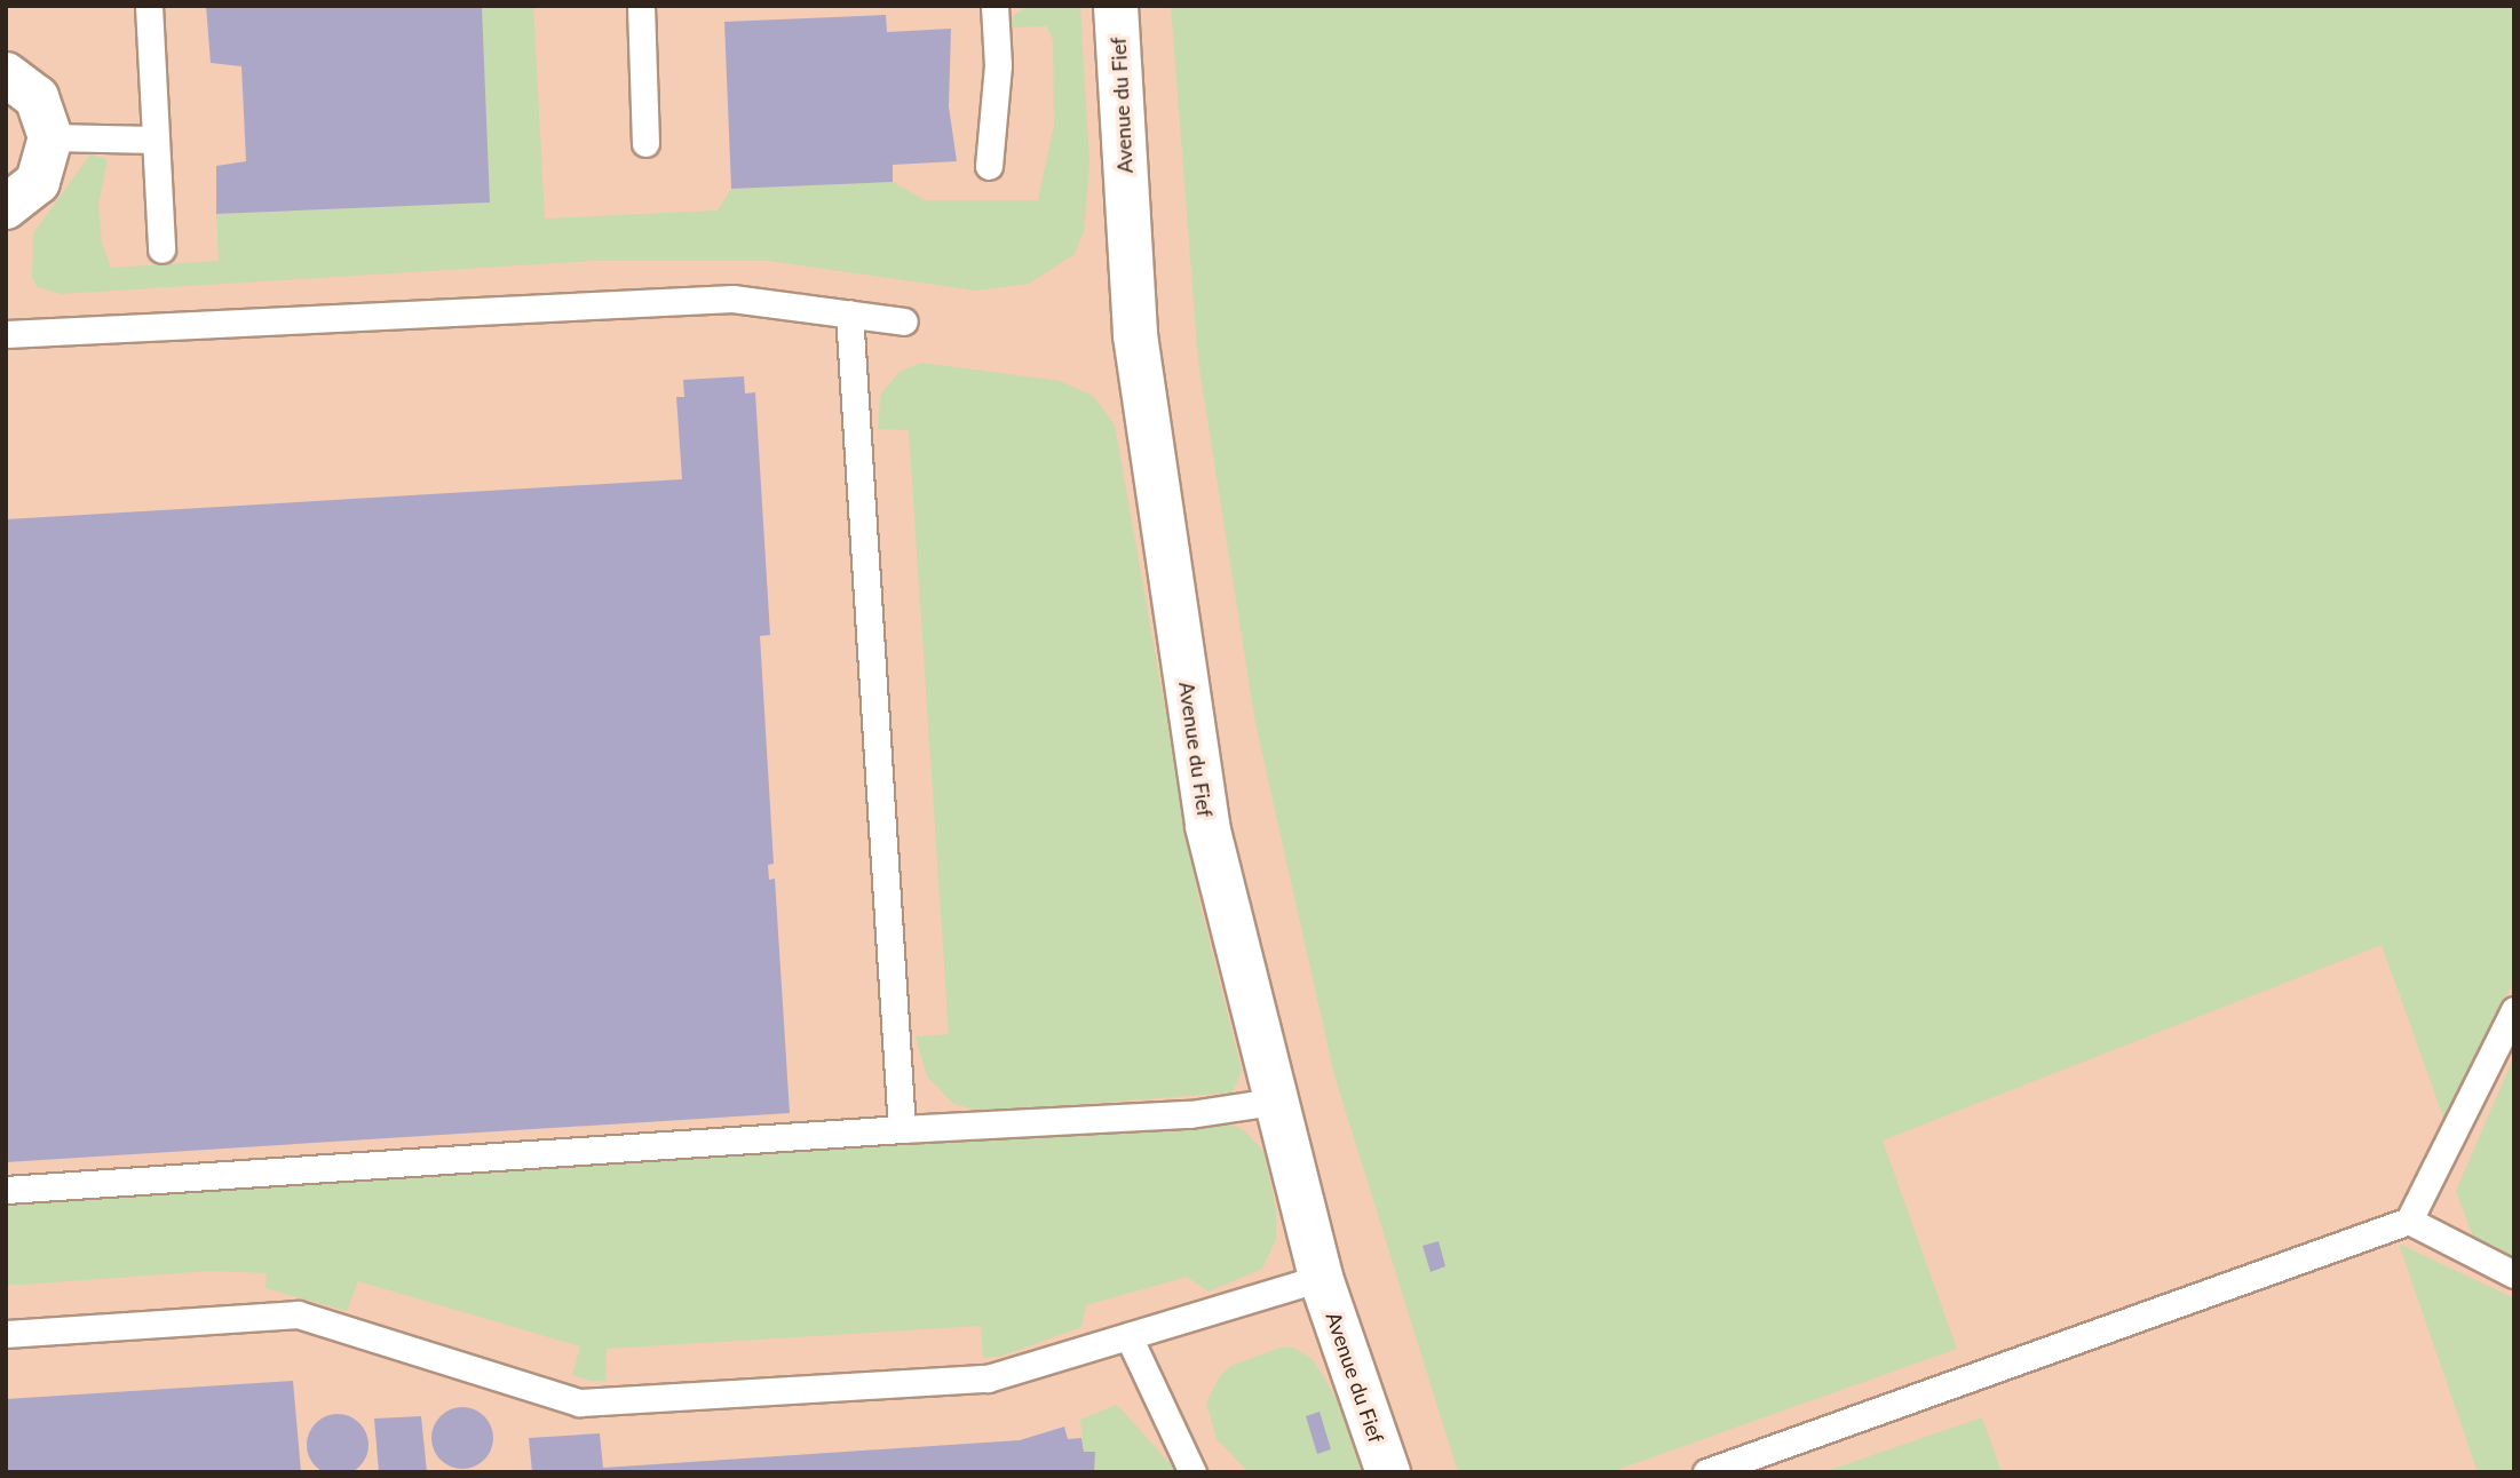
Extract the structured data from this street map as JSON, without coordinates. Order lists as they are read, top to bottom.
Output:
{
  "streets": {
    "street": ["Avenue du Fief"]
  }
}
